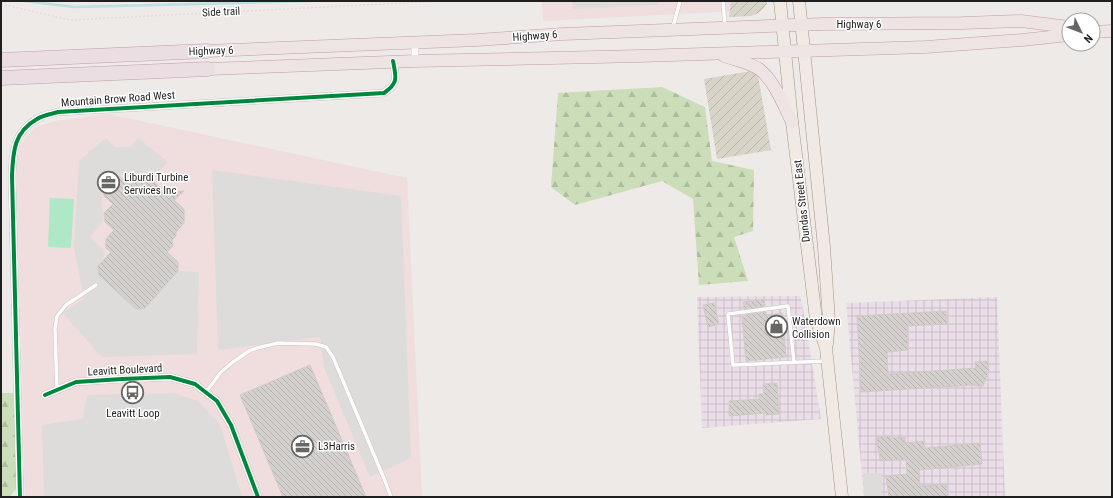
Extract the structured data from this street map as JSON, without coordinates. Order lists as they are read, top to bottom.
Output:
{
  "streets": {
    "highway": ["Highway 6"],
    "main road": ["Dundas Street East"],
    "street": ["Mountain Brow Road West", "Leavitt Boulevard"],
    "path": ["Side trail"]
  },
  "crossings": [
    ["Highway 6", "Mountain Brow Road West"],
    ["Highway 6", "Dundas Street East"]
  ],
  "places": {
    "office": ["Liburdi Turbine Services Inc", "L3Harris"],
    "shop": ["Waterdown Collision"],
    "bus stop": ["Leavitt Loop"]
  },
  "north": "bottom right"
}
